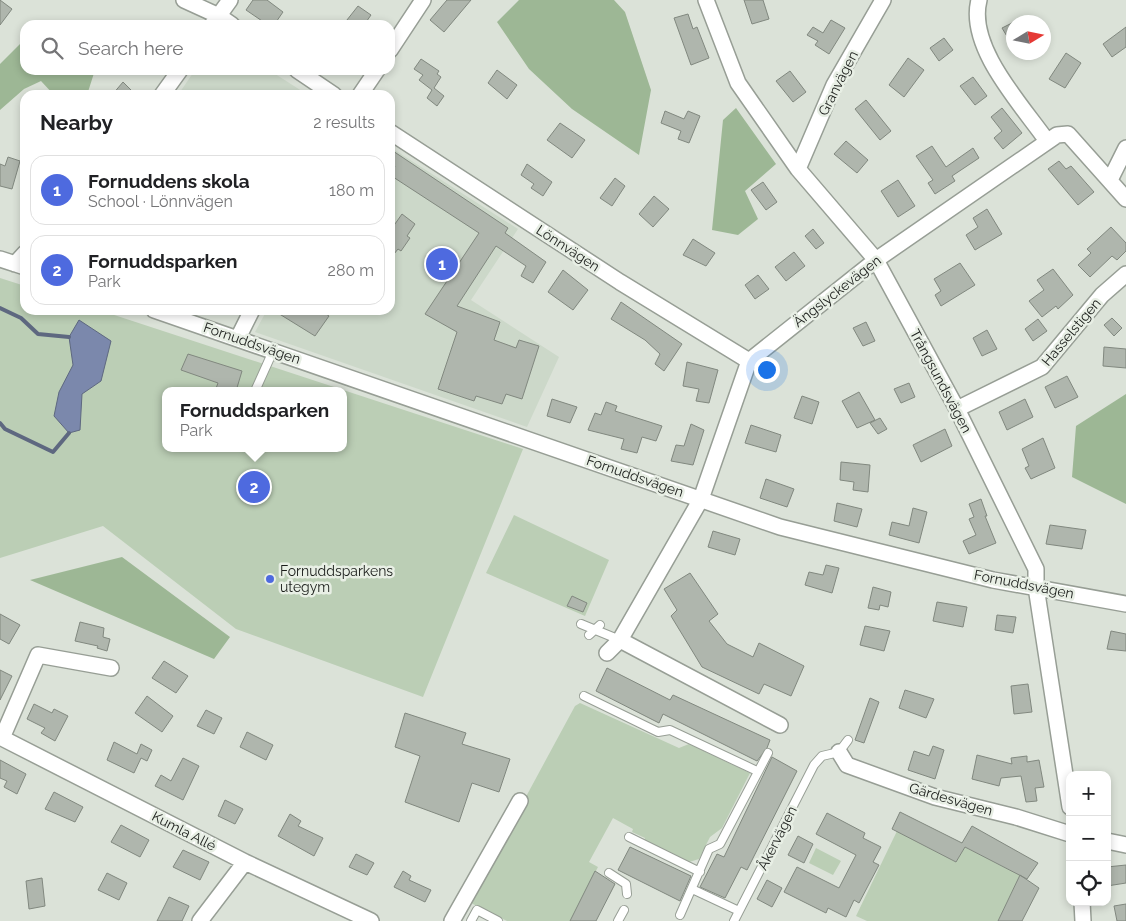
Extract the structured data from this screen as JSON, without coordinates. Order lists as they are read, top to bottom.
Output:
{
  "streets": {
    "street": [
      "Granvägen",
      "Lönnvägen",
      "Ängslyckevägen",
      "Hasselstigen",
      "Fornuddsvägen",
      "Trångsundsvägen",
      "Gärdesvägen",
      "Kumla Allé"
    ],
    "lane": ["Åkervägen"]
  },
  "crossings": [
    ["Granvägen", "Trångsundsvägen"],
    ["Lönnvägen", "Ängslyckevägen"],
    ["Ängslyckevägen", "Trångsundsvägen"],
    ["Hasselstigen", "Trångsundsvägen"],
    ["Fornuddsvägen", "Trångsundsvägen"],
    ["Gärdesvägen", "Åkervägen"]
  ],
  "places": ["Fornuddsparkens utegym"],
  "north": "right",
  "page": {
    "search": "Search here",
    "heading": ["Nearby", "2 results"],
    "list": [
      {
        "mark": "1",
        "name": "Fornuddens skola",
        "note": "School · Lönnvägen",
        "value": "180 m"
      },
      {
        "mark": "2",
        "name": "Fornuddsparken",
        "note": "Park",
        "value": "280 m"
      }
    ],
    "pins": ["1", "2"],
    "popup": ["Fornuddsparken", "Park"],
    "map_buttons": ["+", "−"]
  }
}
